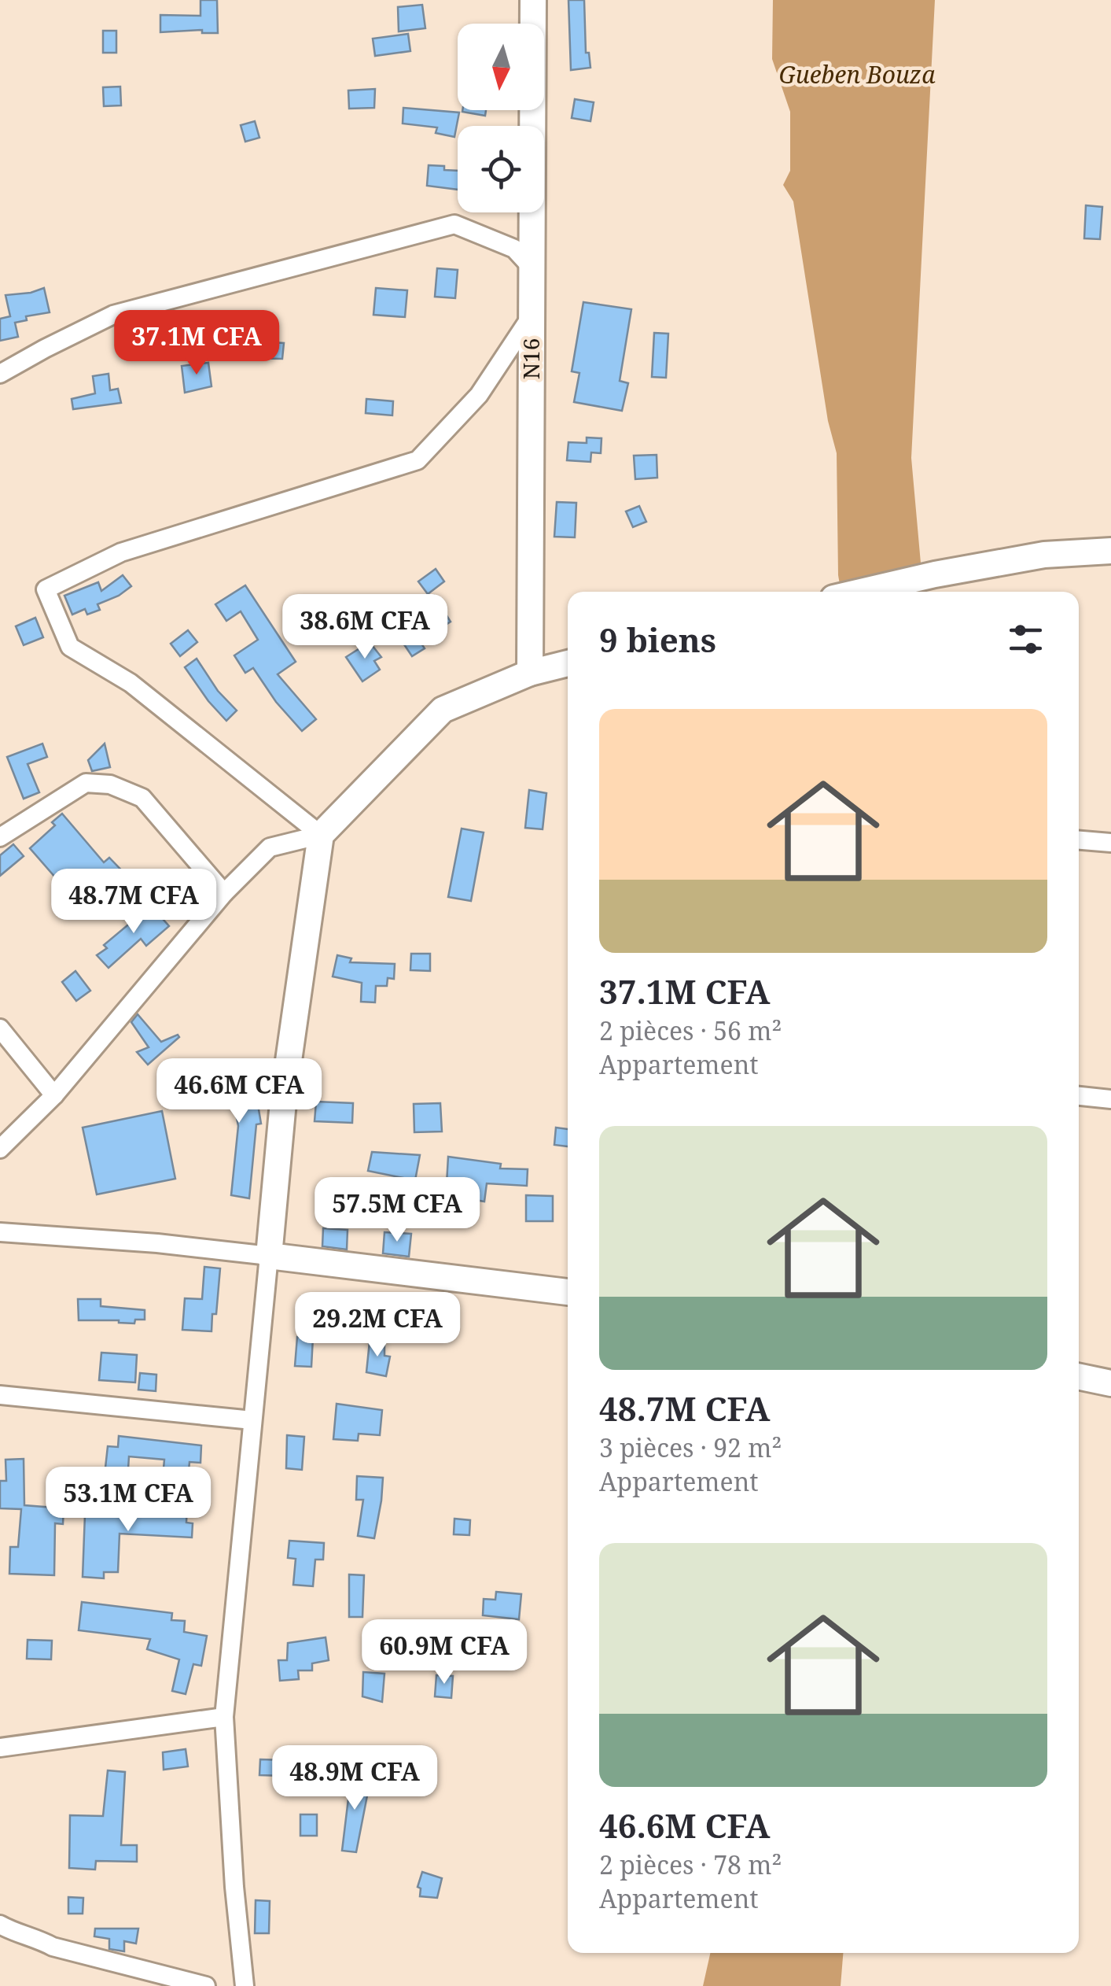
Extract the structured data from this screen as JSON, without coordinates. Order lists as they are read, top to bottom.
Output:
{
  "streets": {
    "street": ["N16"]
  },
  "water": ["Gueben Bouza"],
  "north": "bottom",
  "page": {
    "price": [
      "37.1M CFA",
      "38.6M CFA",
      "48.7M CFA",
      "46.6M CFA",
      "57.5M CFA",
      "29.2M CFA",
      "53.1M CFA",
      "60.9M CFA",
      "48.9M CFA"
    ],
    "heading": "9 biens",
    "list": [
      {
        "name": "37.1M CFA",
        "note": "2 pièces · 56 m² · Appartement"
      },
      {
        "name": "48.7M CFA",
        "note": "3 pièces · 92 m² · Appartement"
      },
      {
        "name": "46.6M CFA",
        "note": "2 pièces · 78 m² · Appartement"
      }
    ]
  }
}
